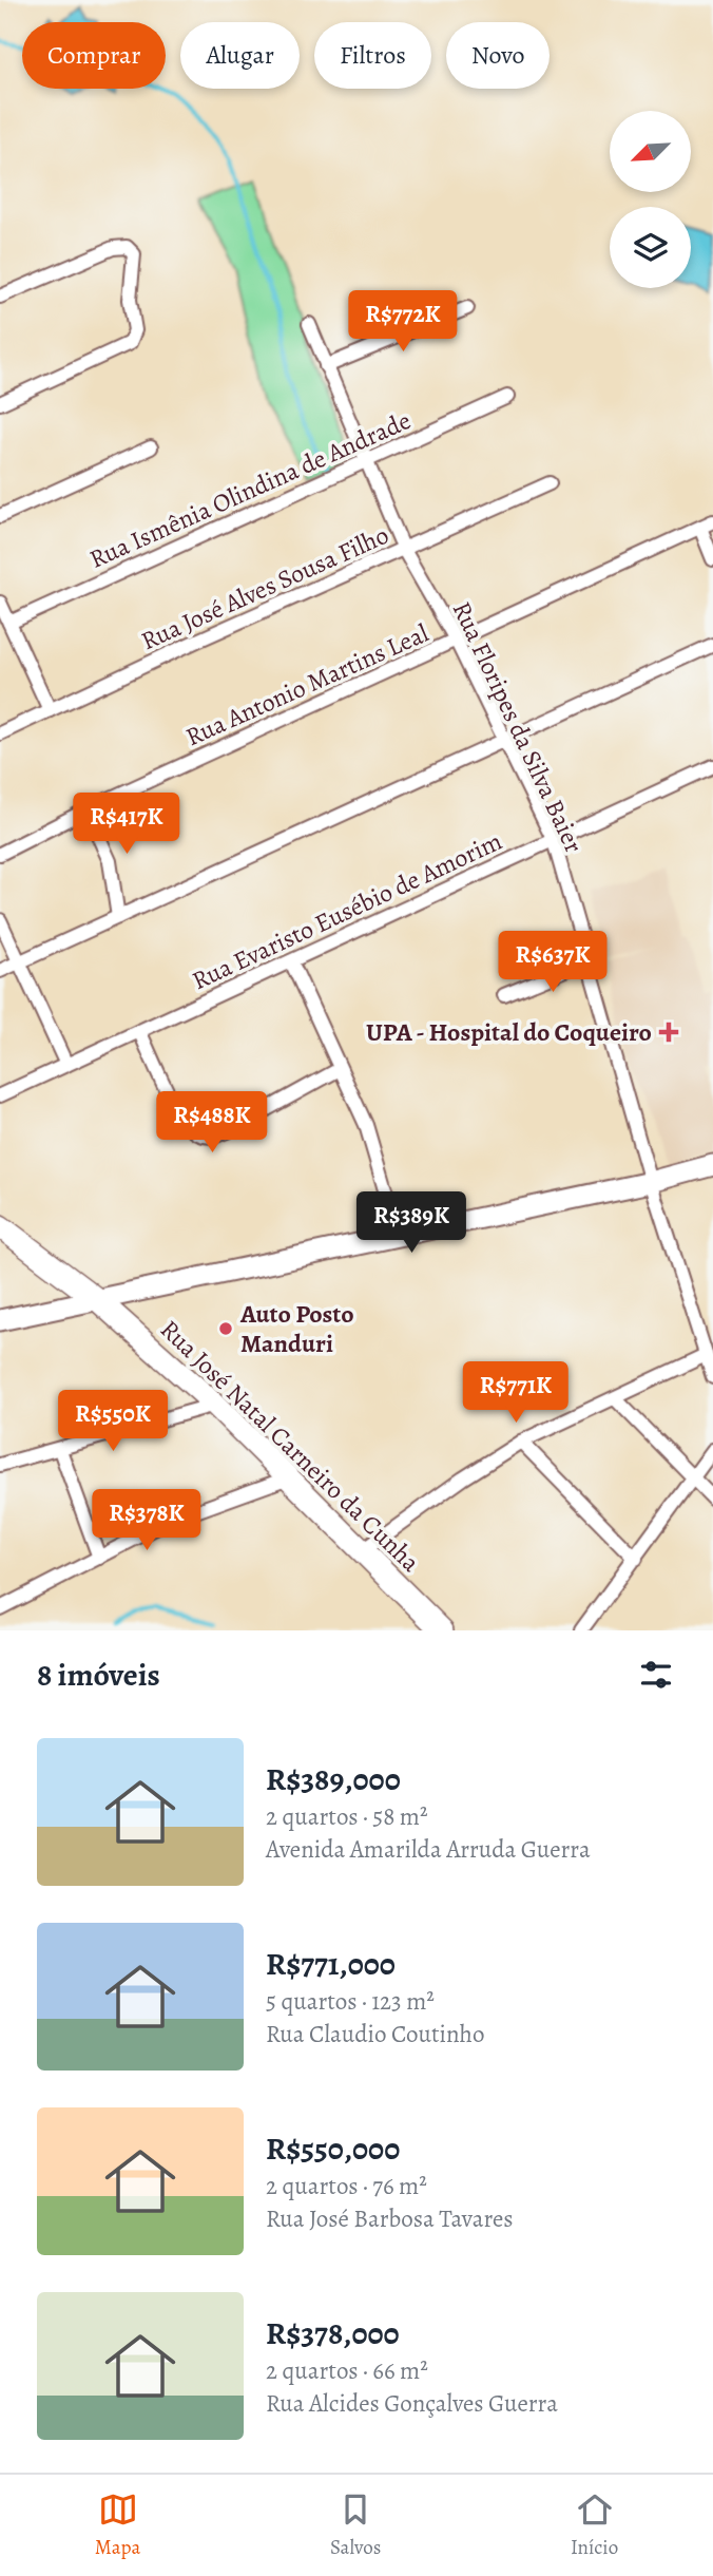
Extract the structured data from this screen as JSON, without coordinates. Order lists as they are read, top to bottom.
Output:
{
  "streets": {
    "main road": ["Rua José Natal Carneiro da Cunha"],
    "street": [
      "Rua Ismênia Olindina de Andrade",
      "Rua José Alves Sousa Filho",
      "Rua Antonio Martins Leal",
      "Rua Floripes da Silva Baier",
      "Rua Evaristo Eusébio de Amorim"
    ]
  },
  "crossings": [
    ["Rua Ismênia Olindina de Andrade", "Rua Floripes da Silva Baier"],
    ["Rua José Alves Sousa Filho", "Rua Floripes da Silva Baier"],
    ["Rua Antonio Martins Leal", "Rua Floripes da Silva Baier"],
    ["Rua Floripes da Silva Baier", "Rua Evaristo Eusébio de Amorim"]
  ],
  "places": {
    "health": ["UPA - Hospital do Coqueiro"],
    "other": ["Auto Posto Manduri"]
  },
  "north": "bottom left",
  "page": {
    "chip": [
      "Comprar",
      "Alugar",
      "Filtros",
      "Novo"
    ],
    "price": [
      "R$772K",
      "R$417K",
      "R$637K",
      "R$488K",
      "R$389K",
      "R$771K",
      "R$550K",
      "R$378K"
    ],
    "heading": "8 imóveis",
    "list": [
      {
        "name": "R$389,000",
        "note": "2 quartos · 58 m² · Avenida Amarilda Arruda Guerra"
      },
      {
        "name": "R$771,000",
        "note": "5 quartos · 123 m² · Rua Claudio Coutinho"
      },
      {
        "name": "R$550,000",
        "note": "2 quartos · 76 m² · Rua José Barbosa Tavares"
      },
      {
        "name": "R$378,000",
        "note": "2 quartos · 66 m² · Rua Alcides Gonçalves Guerra"
      }
    ],
    "tabs": ["Mapa", "Salvos", "Início"]
  }
}
